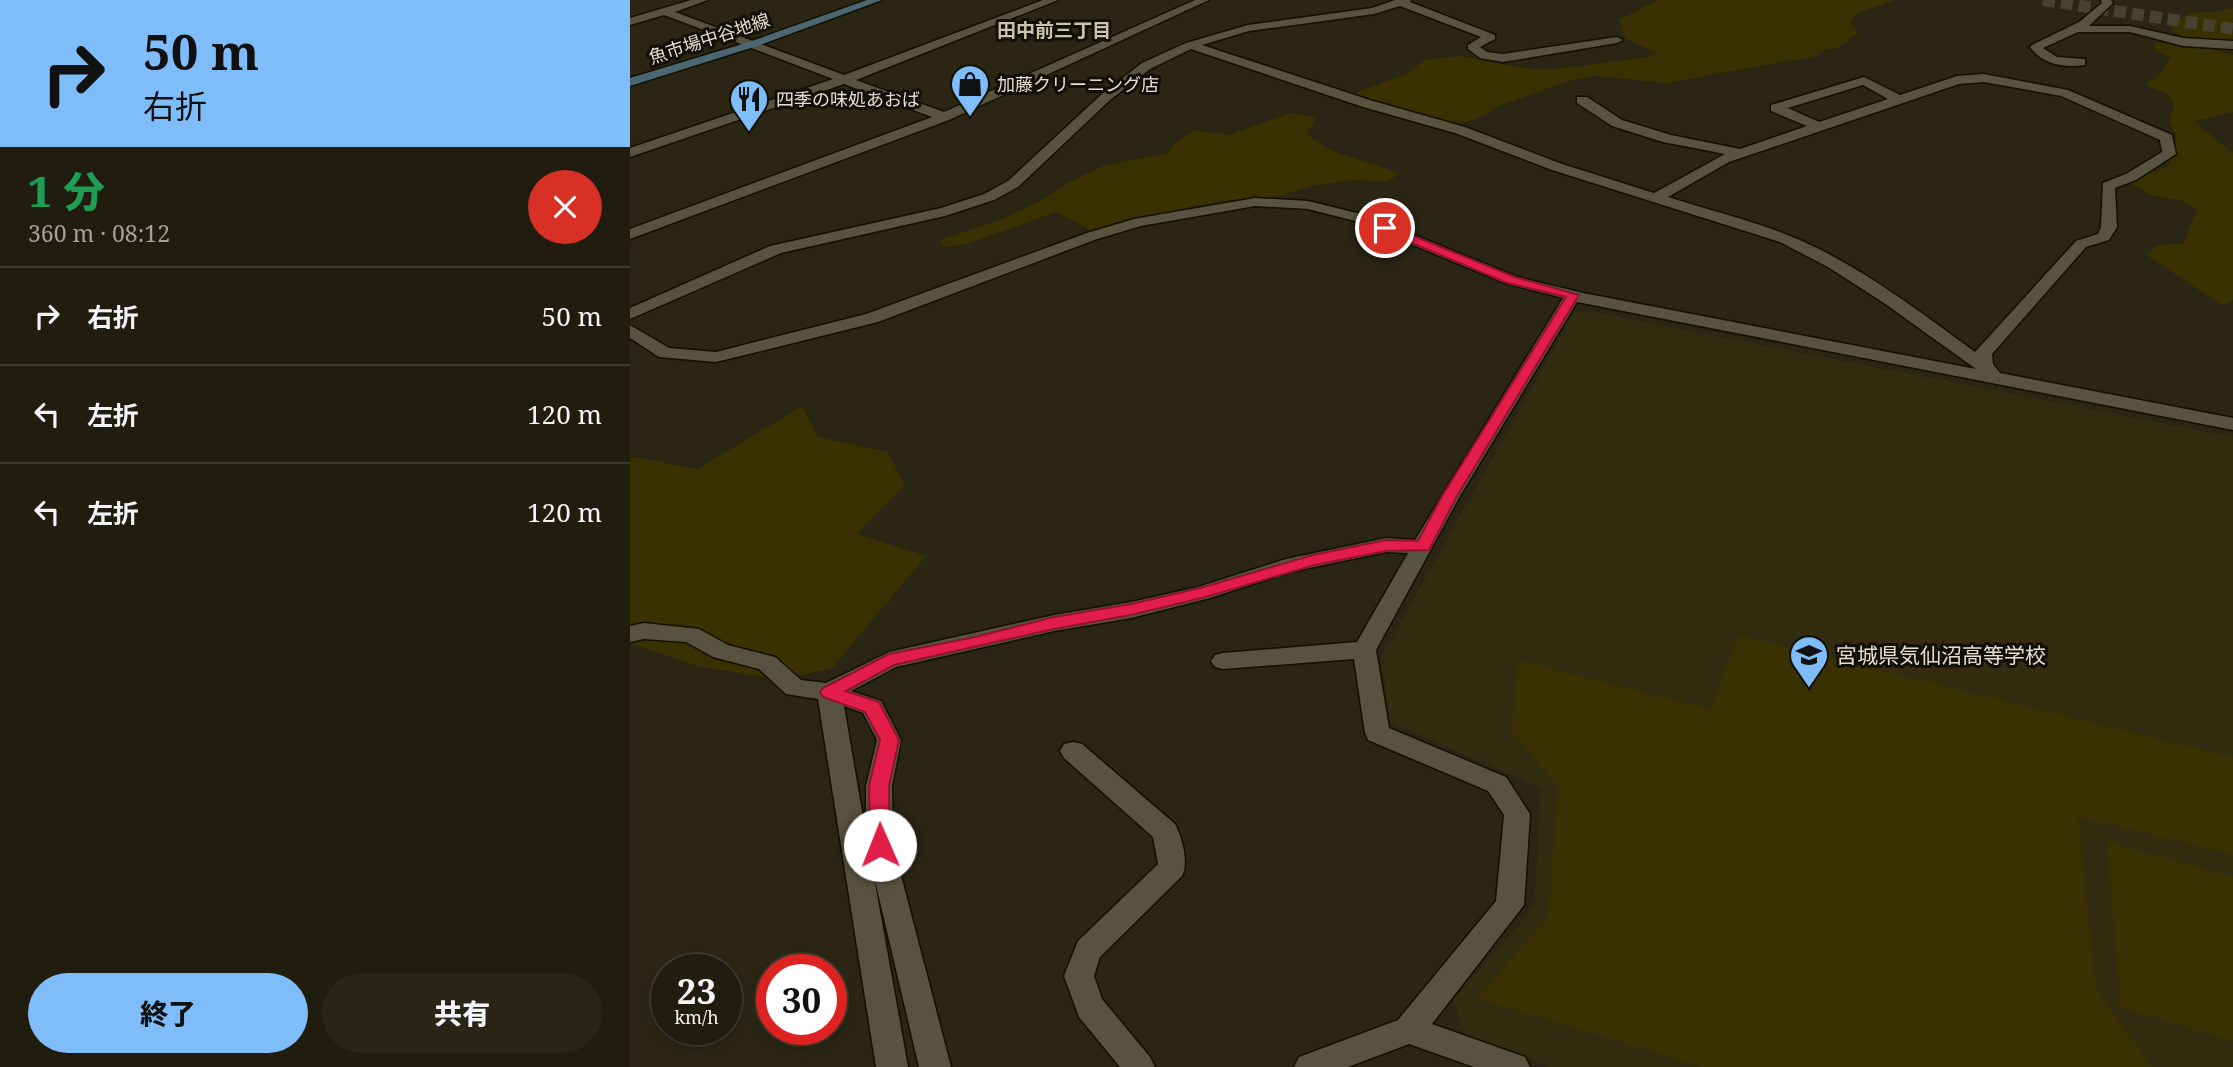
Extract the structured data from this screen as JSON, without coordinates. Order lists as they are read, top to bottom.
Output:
{
  "streets": {
    "street": ["魚市場中谷地線"]
  },
  "districts": ["田中前三丁目"],
  "places": {
    "shop": ["加藤クリーニング店"],
    "restaurant": ["四季の味処あおば"],
    "school or university": ["宮城県気仙沼高等学校"]
  },
  "page": {
    "turn": ["50 m", "右折"],
    "heading": ["1 分", "360 m · 08:12"],
    "list": [
      {
        "name": "右折",
        "value": "50 m"
      },
      {
        "name": "左折",
        "value": "120 m"
      },
      {
        "name": "左折",
        "value": "120 m"
      }
    ],
    "speed": "23 km/h",
    "limit": "30",
    "buttons": ["終了", "共有"]
  }
}
